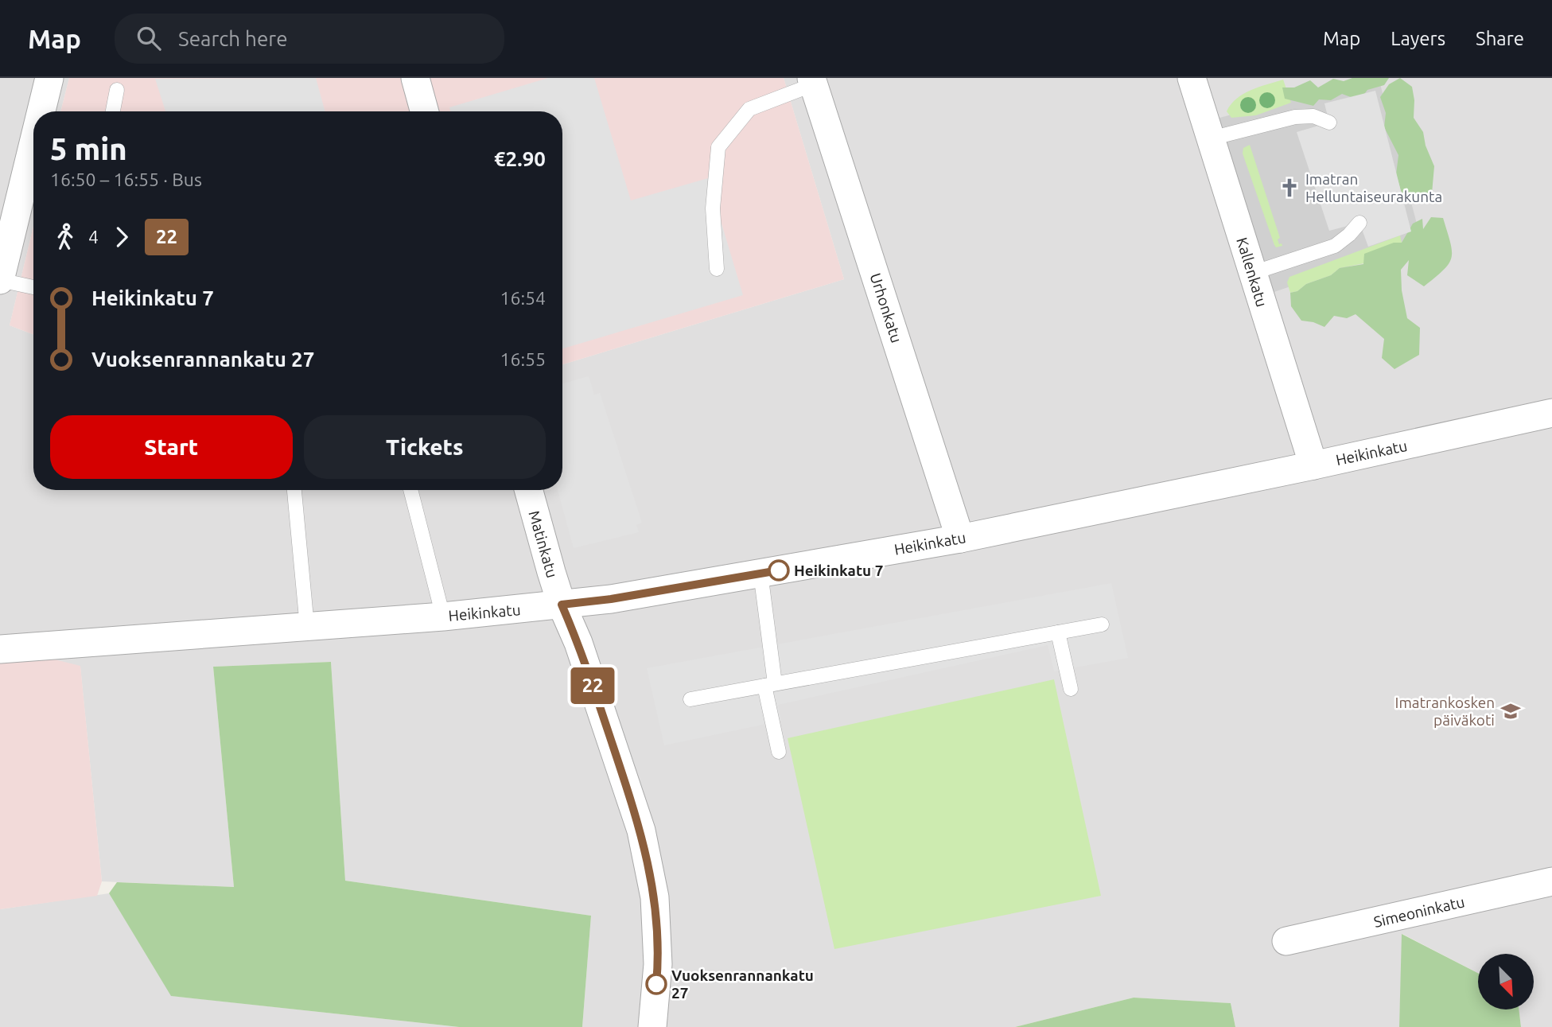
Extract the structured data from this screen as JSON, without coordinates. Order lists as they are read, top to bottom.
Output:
{
  "streets": {
    "street": [
      "Kallenkatu",
      "Urhonkatu",
      "Heikinkatu",
      "Matinkatu",
      "Simeoninkatu"
    ]
  },
  "crossings": [
    ["Kallenkatu", "Heikinkatu"],
    ["Urhonkatu", "Heikinkatu"],
    ["Heikinkatu", "Matinkatu"]
  ],
  "places": {
    "church": ["Imatran Helluntaiseurakunta"],
    "other": ["Heikinkatu 7", "Vuoksenrannankatu 27"],
    "school or university": ["Imatrankosken päiväkoti"]
  },
  "lines": ["bus line 22"],
  "north": "bottom right",
  "page": {
    "header": "Map",
    "search": "Search here",
    "nav": ["Map", "Layers", "Share"],
    "on_map": "22",
    "heading": ["5 min", "16:50 – 16:55 · Bus", "€2.90"],
    "legs": ["4", "22"],
    "list": [
      {
        "name": "Heikinkatu 7",
        "value": "16:54"
      },
      {
        "name": "Vuoksenrannankatu 27",
        "value": "16:55"
      }
    ],
    "buttons": ["Start", "Tickets"]
  }
}
